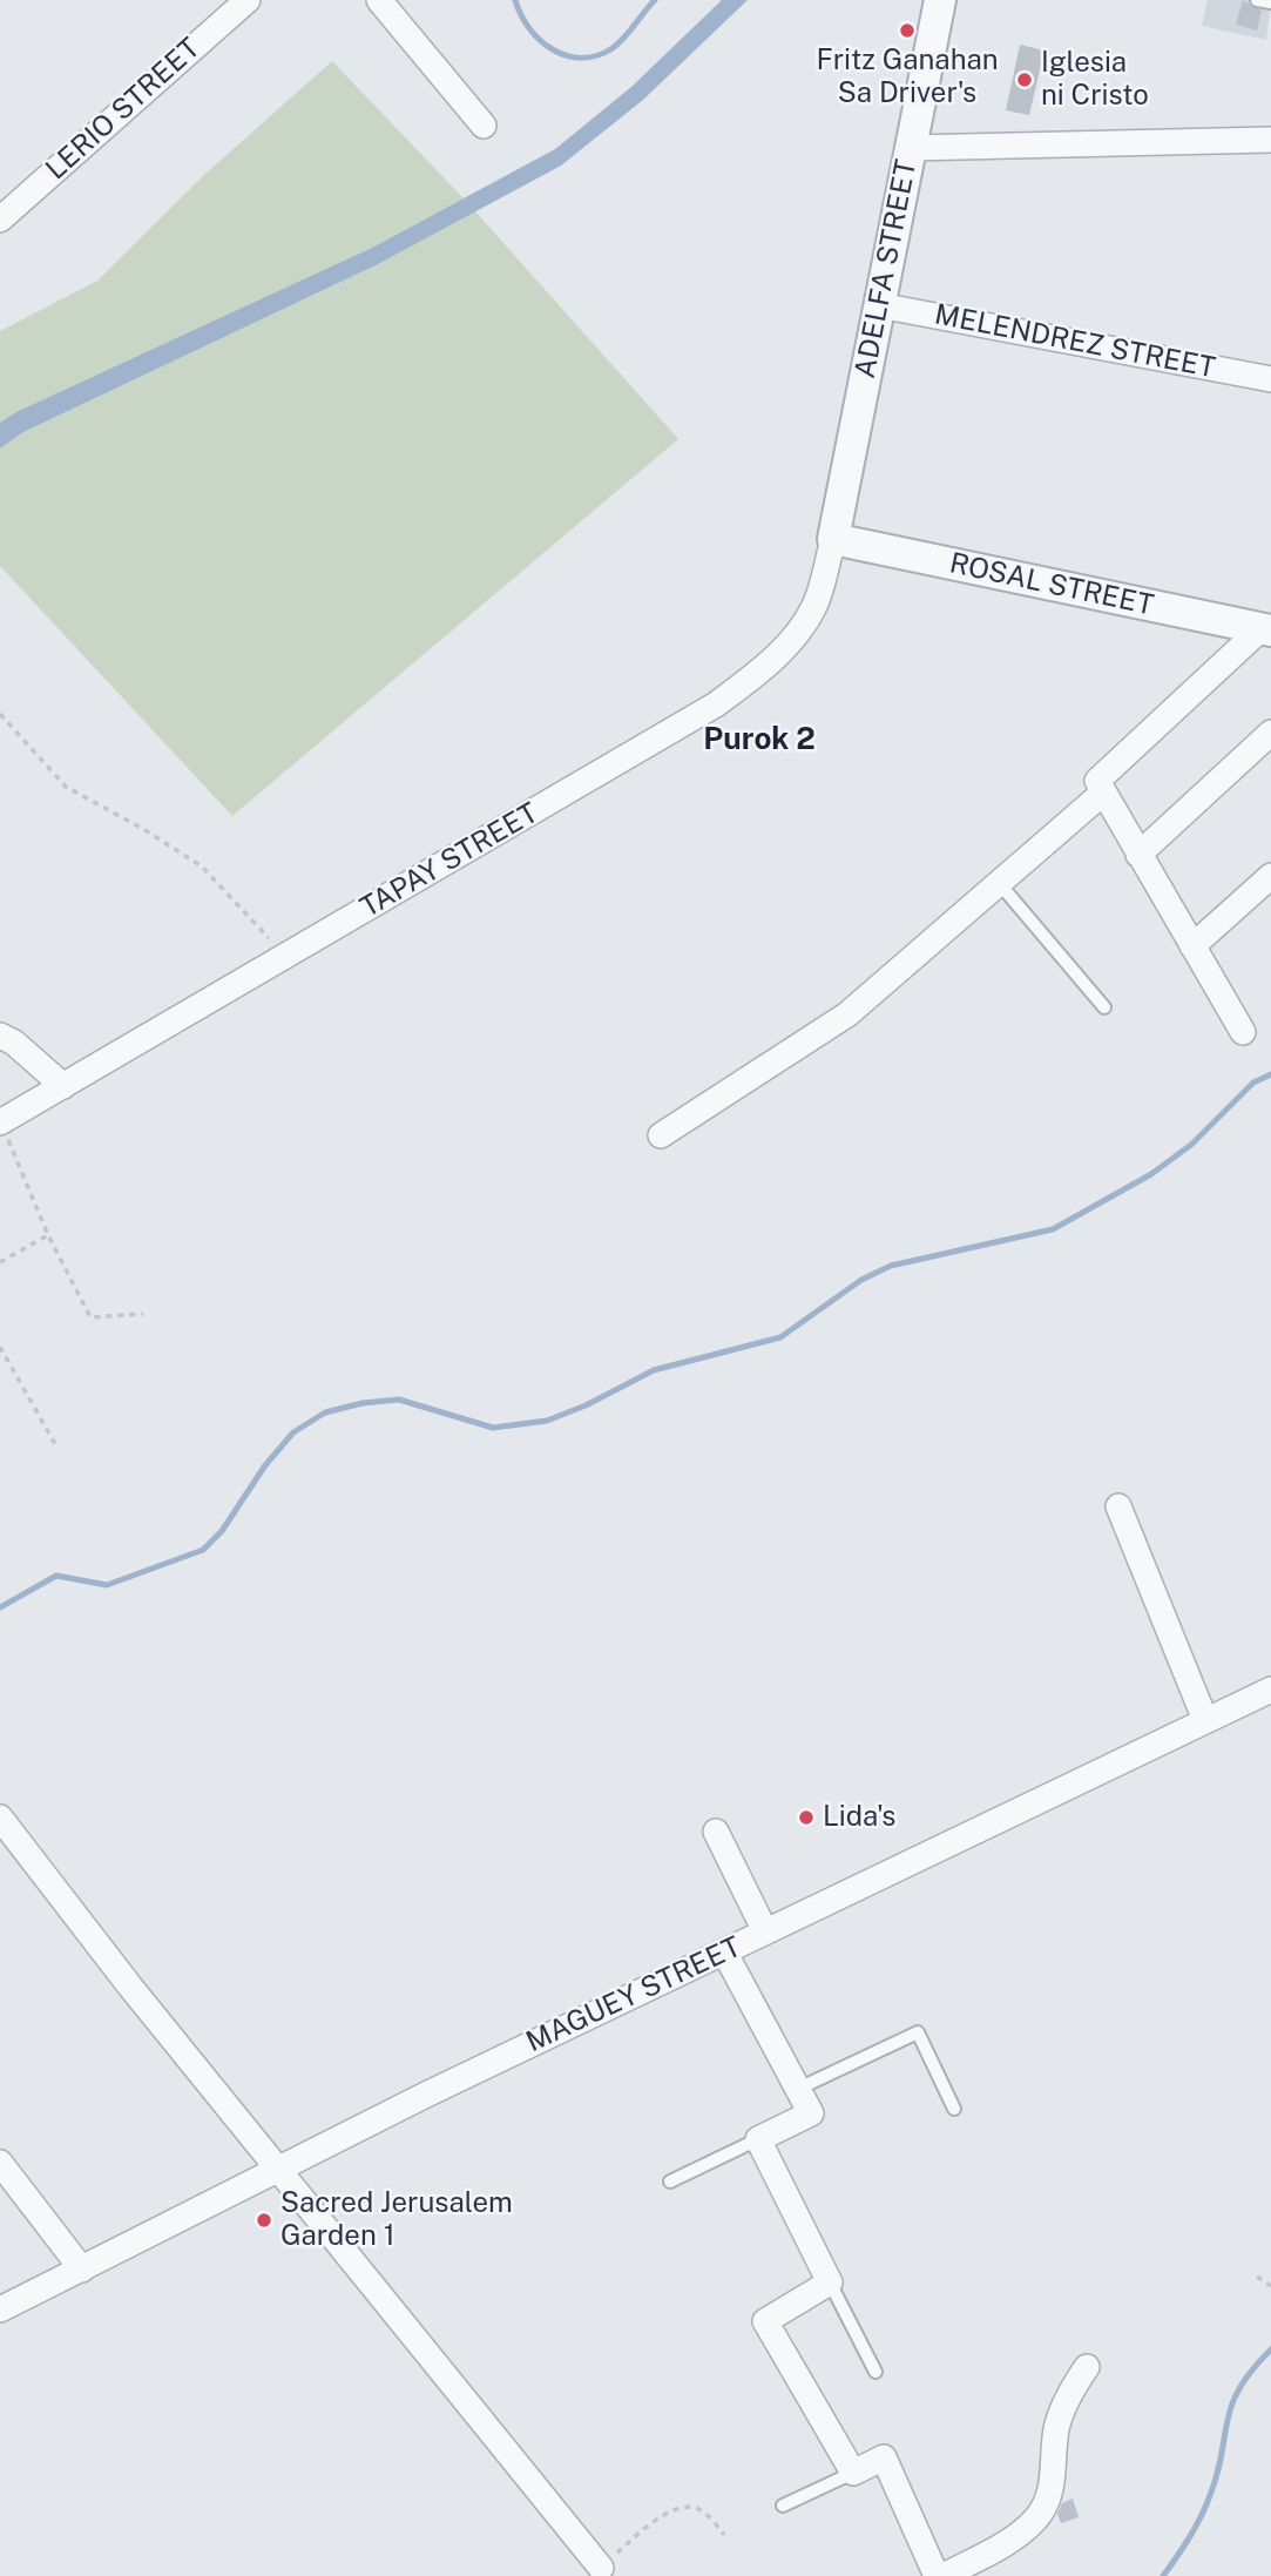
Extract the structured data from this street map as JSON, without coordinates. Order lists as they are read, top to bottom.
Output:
{
  "streets": {
    "street": [
      "LERIO STREET",
      "ADELFA STREET",
      "MELENDREZ STREET",
      "ROSAL STREET",
      "TAPAY STREET",
      "MAGUEY STREET"
    ]
  },
  "crossings": [
    ["ADELFA STREET", "MELENDREZ STREET"],
    ["ADELFA STREET", "ROSAL STREET"],
    ["ADELFA STREET", "TAPAY STREET"],
    ["ROSAL STREET", "TAPAY STREET"]
  ],
  "districts": ["Purok 2"],
  "places": [
    "Fritz Ganahan Sa Driver's",
    "Iglesia ni Cristo",
    "Lida's",
    "Sacred Jerusalem Garden 1"
  ]
}
